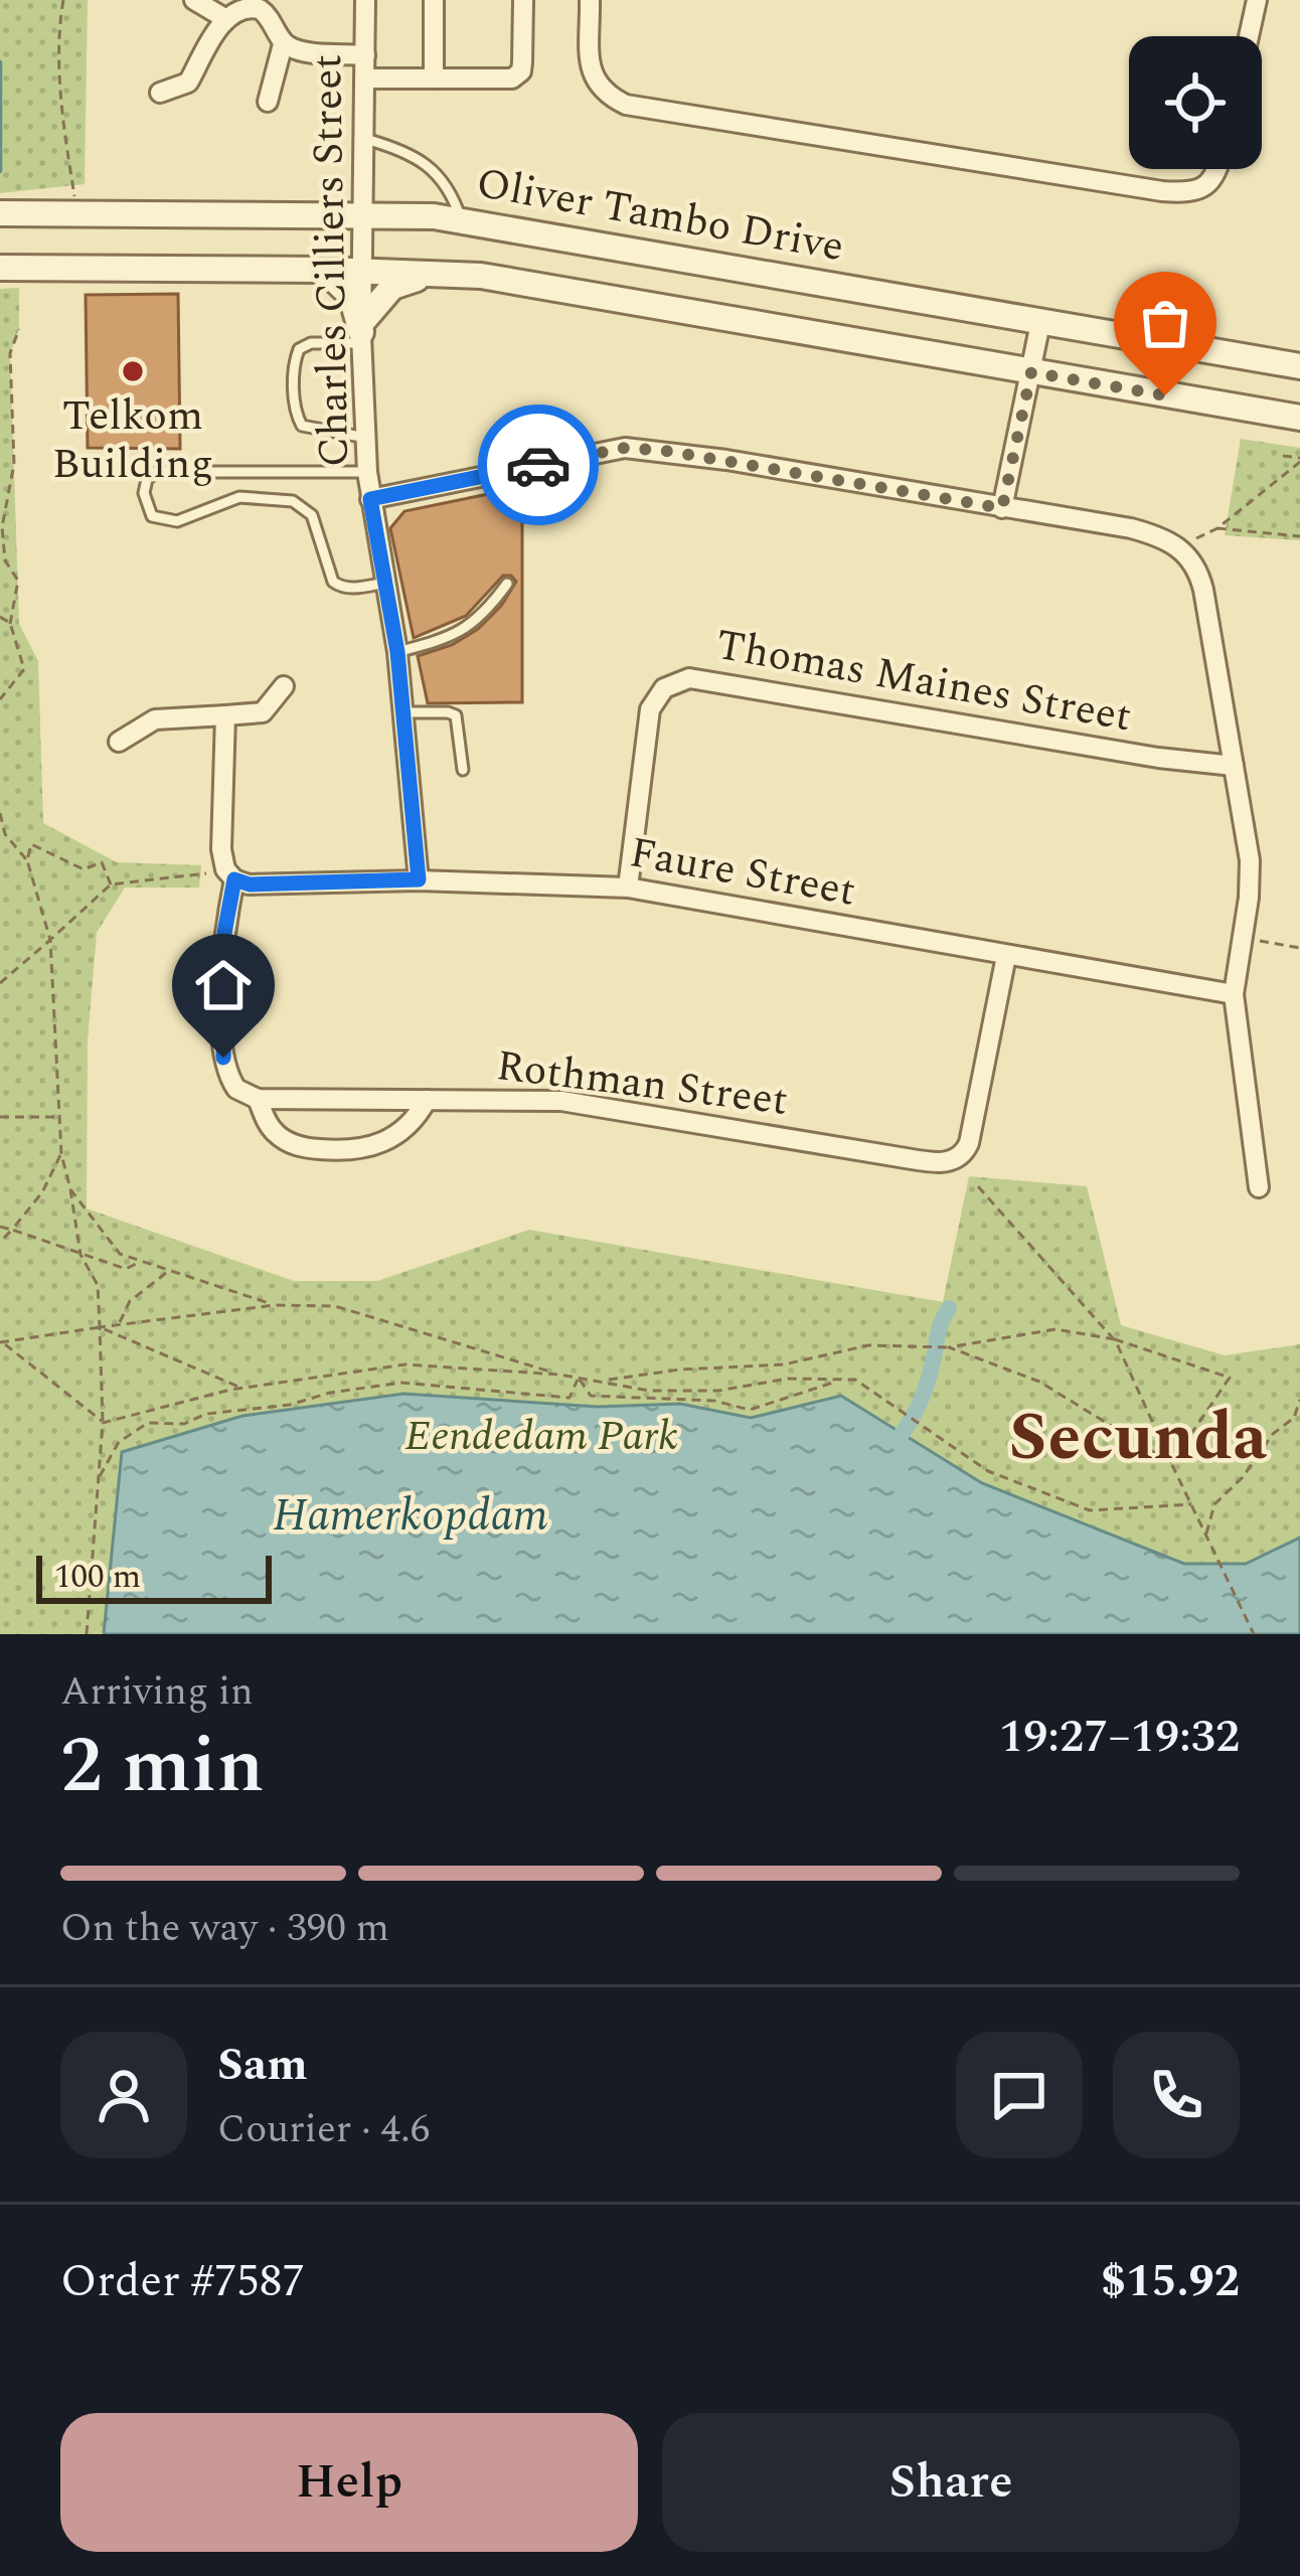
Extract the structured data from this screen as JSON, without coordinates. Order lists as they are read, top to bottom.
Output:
{
  "streets": {
    "street": [
      "Oliver Tambo Drive",
      "Charles Cilliers Street",
      "Thomas Maines Street",
      "Faure Street",
      "Rothman Street"
    ]
  },
  "crossings": [
    ["Oliver Tambo Drive", "Charles Cilliers Street"],
    ["Charles Cilliers Street", "Faure Street"],
    ["Thomas Maines Street", "Faure Street"],
    ["Faure Street", "Rothman Street"]
  ],
  "districts": ["Secunda"],
  "water": ["Hamerkopdam"],
  "parks": ["Eendedam Park"],
  "places": ["Telkom Building"],
  "scale_bar": "100 m",
  "page": {
    "scale": "100 m",
    "heading": ["2 min", "Arriving in", "19:27–19:32"],
    "panel": [
      "Sam",
      "Courier · 4.6",
      "Order #7587",
      "$15.92"
    ],
    "bar": "On the way · 390 m",
    "buttons": ["Help", "Share"]
  }
}
